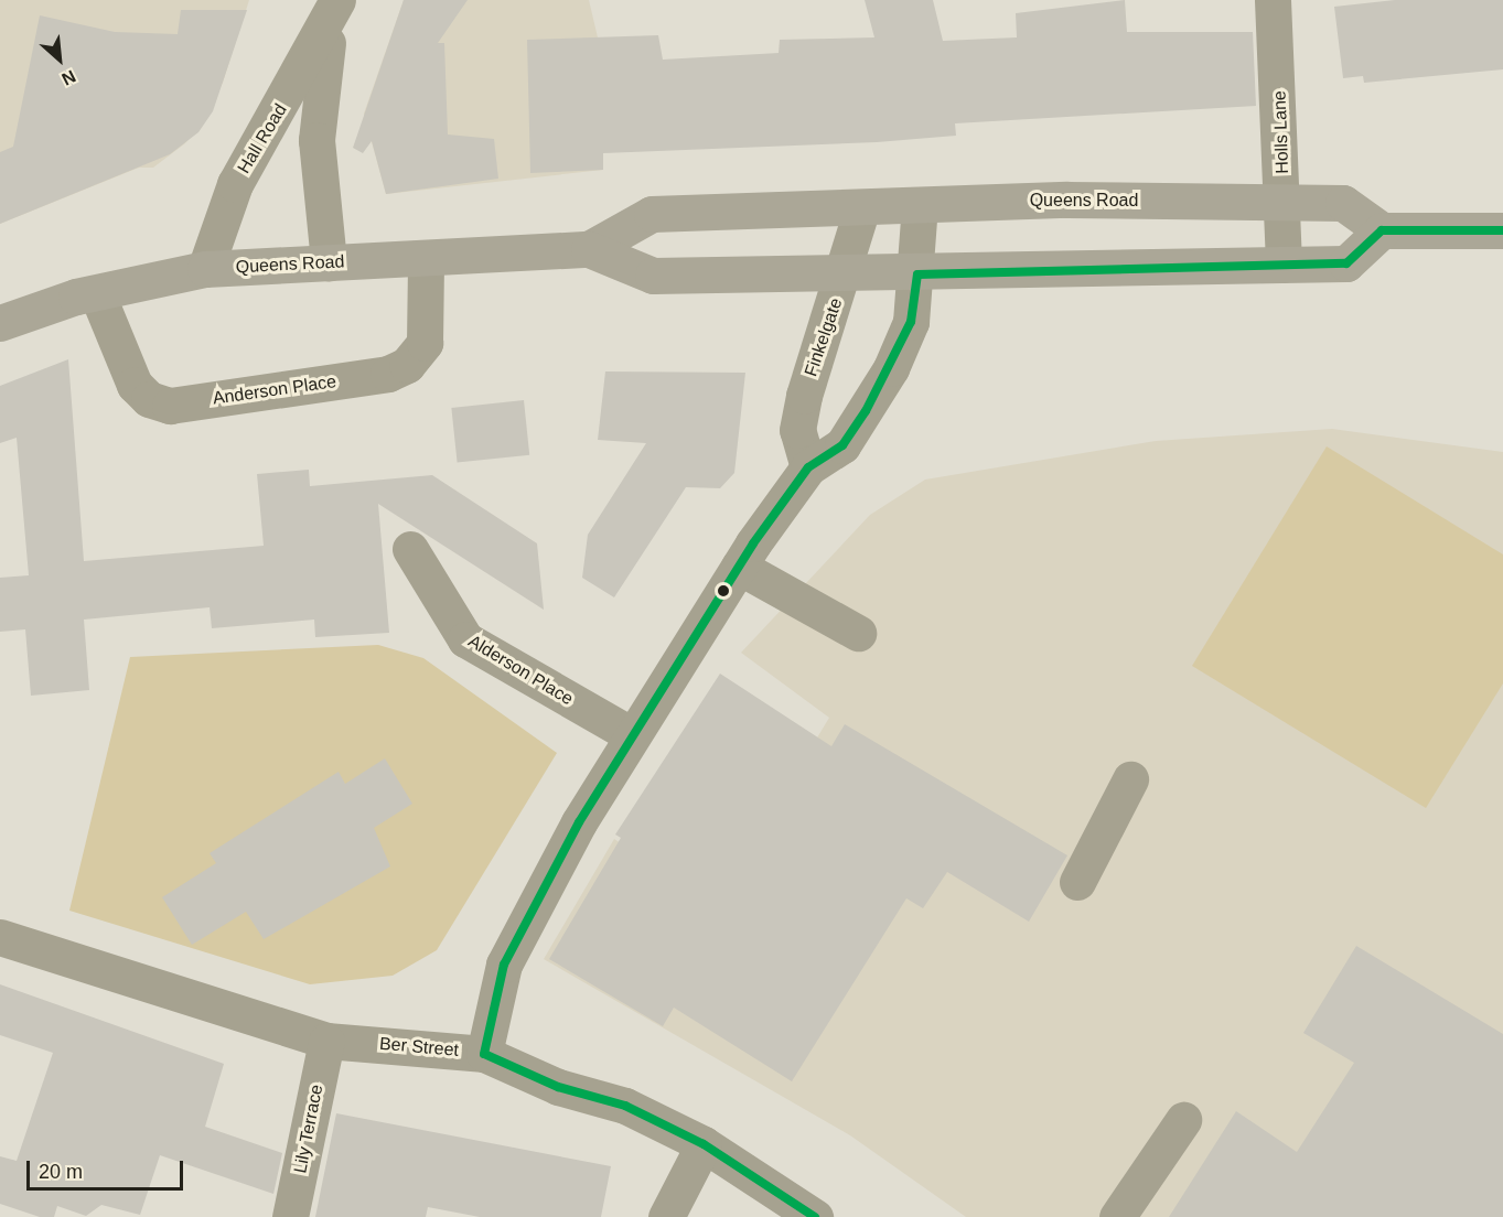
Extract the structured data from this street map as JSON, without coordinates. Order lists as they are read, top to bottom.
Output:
{
  "streets": {
    "main road": ["Queens Road"],
    "street": [
      "Holls Lane",
      "Hall Road",
      "Finkelgate",
      "Anderson Place",
      "Alderson Place",
      "Ber Street",
      "Lily Terrace"
    ]
  },
  "crossings": [
    ["Holls Lane", "Queens Road"],
    ["Hall Road", "Queens Road"],
    ["Queens Road", "Finkelgate"],
    ["Queens Road", "Anderson Place"],
    ["Ber Street", "Lily Terrace"]
  ],
  "scale_bar": "20 m",
  "north": "bottom right"
}
